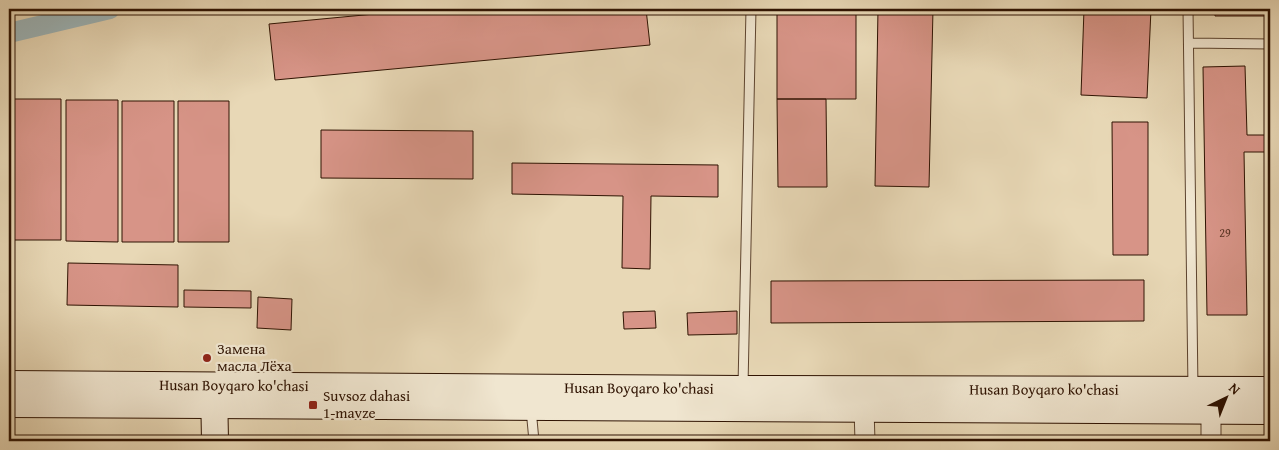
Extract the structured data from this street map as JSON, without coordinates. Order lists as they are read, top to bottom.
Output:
{
  "streets": {
    "main road": ["Husan Boyqaro ko'chasi"]
  },
  "places": {
    "other": ["Замена масла Лёха"],
    "transit": ["Suvsoz dahasi 1-mavze"]
  },
  "house_numbers": ["29"],
  "north": "top right"
}
